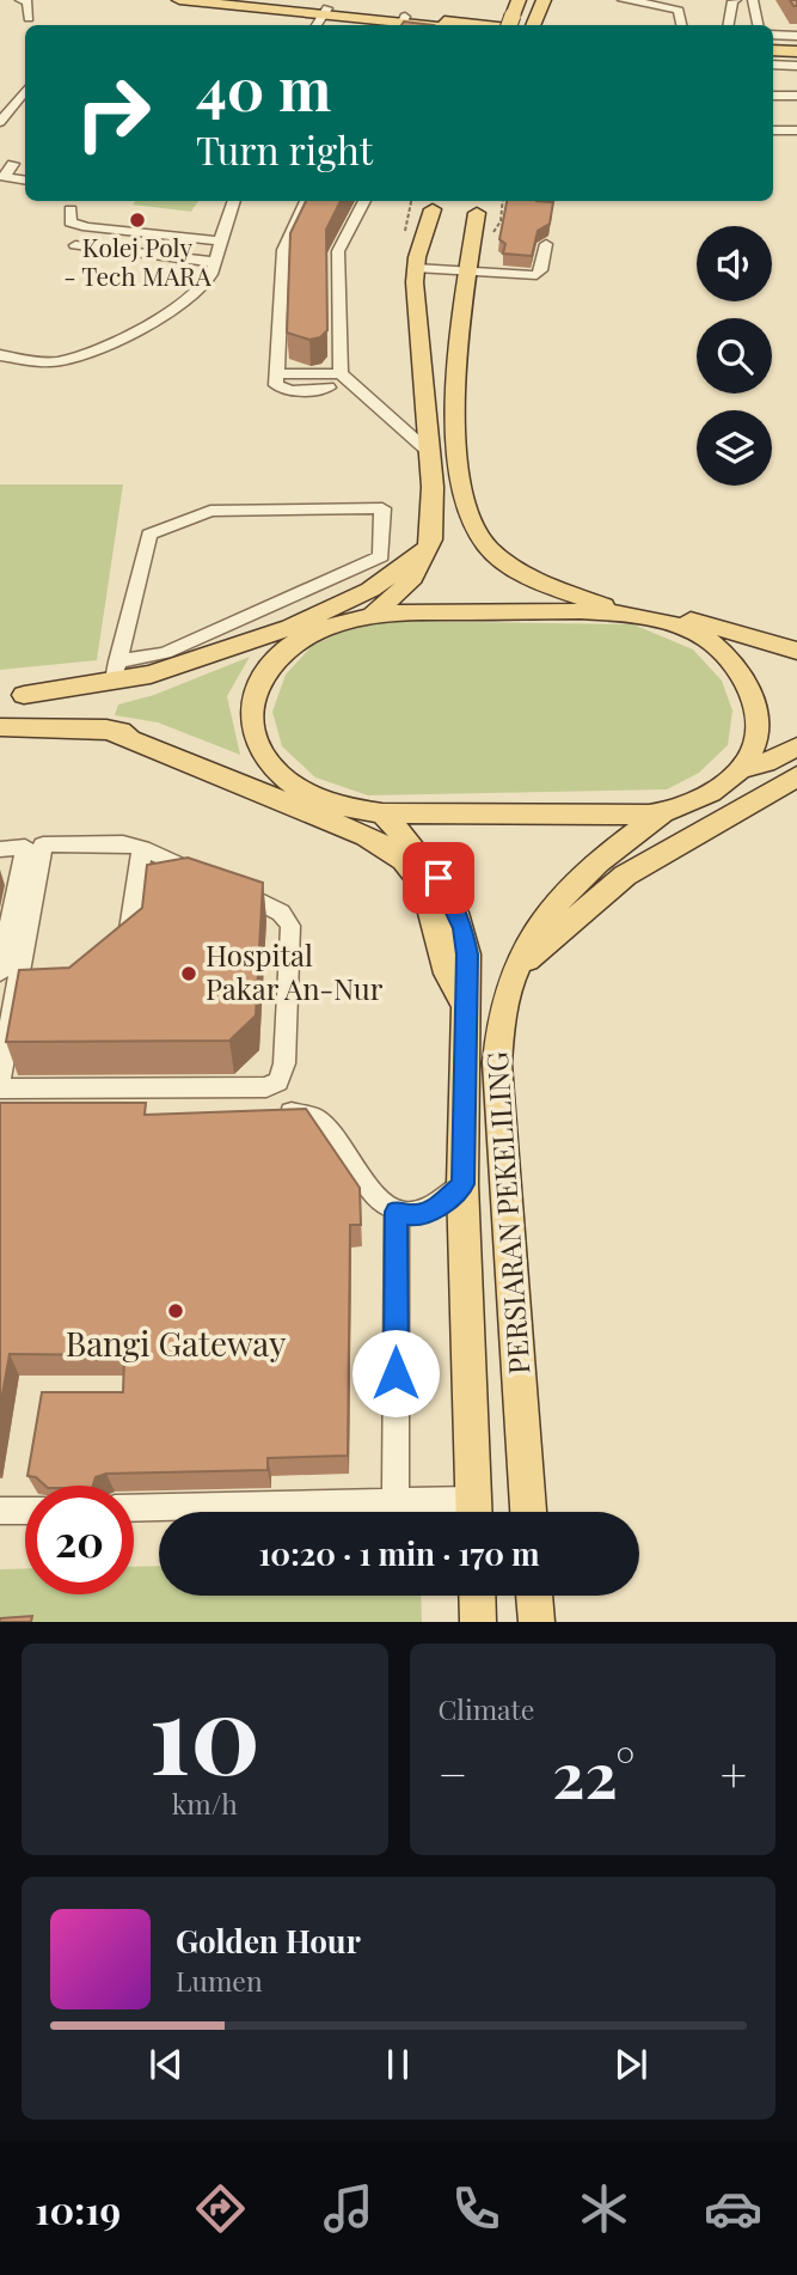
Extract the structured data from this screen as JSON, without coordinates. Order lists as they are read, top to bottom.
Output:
{
  "streets": {
    "main road": ["PERSIARAN PEKELILING"]
  },
  "places": ["Kolej Poly - Tech MARA", "Hospital Pakar An-Nur", "Bangi Gateway"],
  "page": {
    "turn": ["40 m", "Turn right"],
    "limit": "20",
    "trip": "10:20 · 1 min · 170 m",
    "tile": [
      ["10", "km/h"],
      "Climate"
    ],
    "heat": ["−", "22°", "+"],
    "song": ["Golden Hour", "Lumen"],
    "tabs": "10:19"
  }
}
